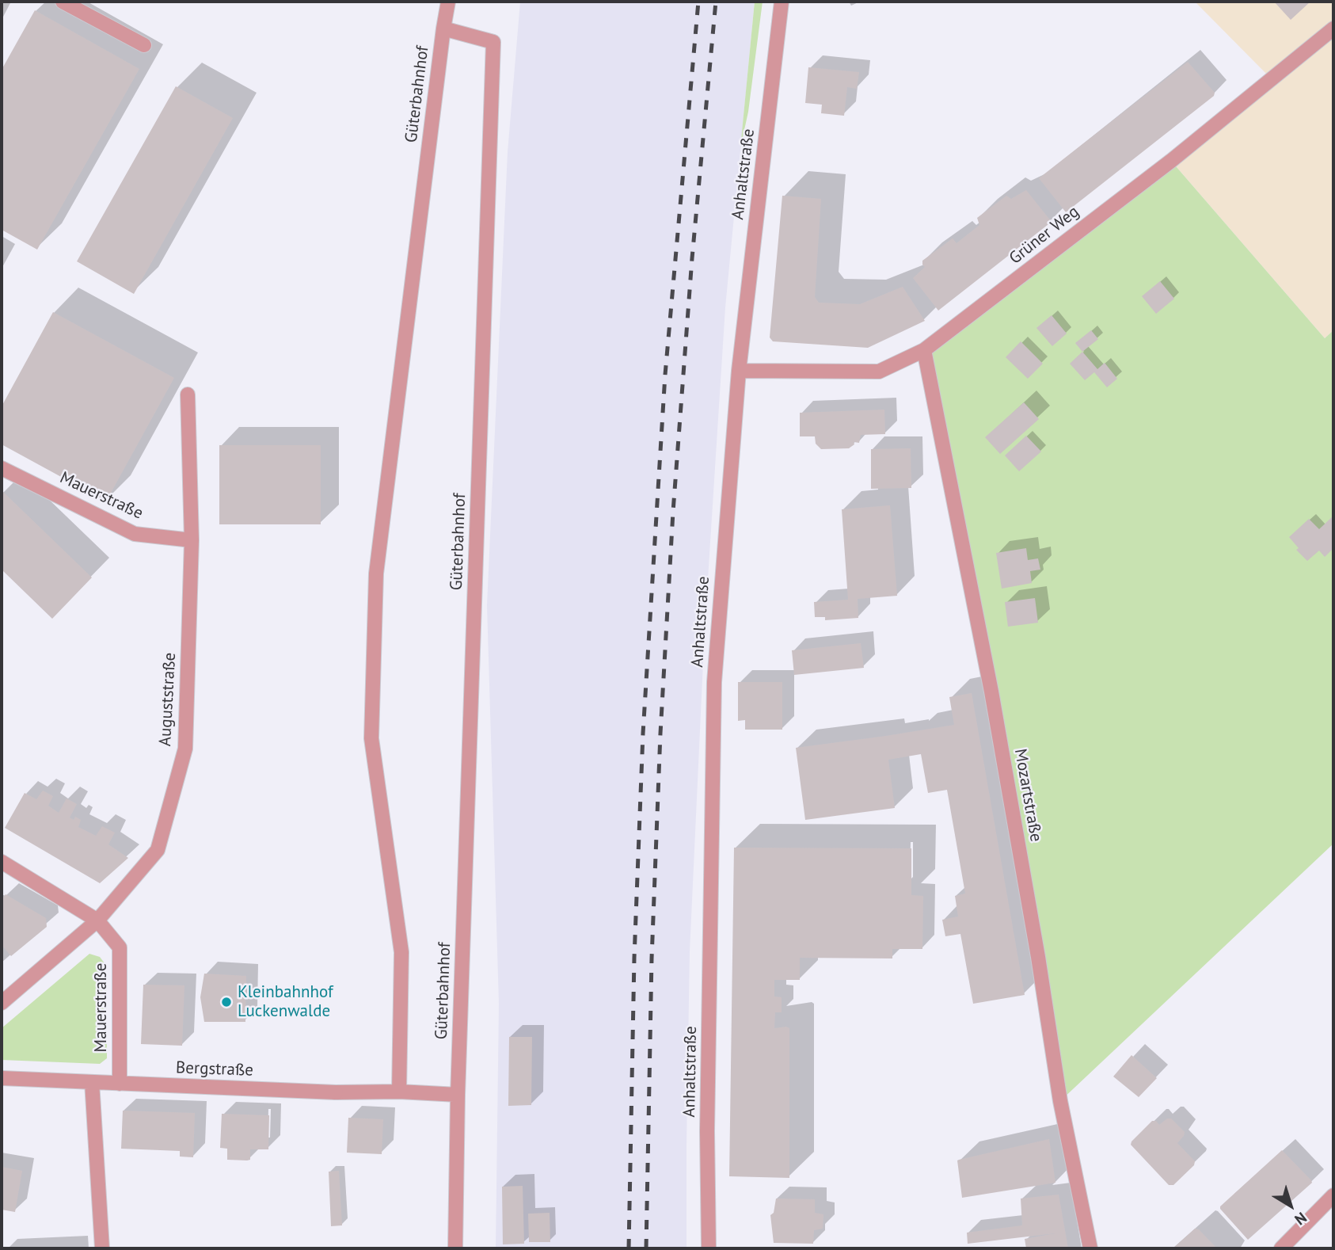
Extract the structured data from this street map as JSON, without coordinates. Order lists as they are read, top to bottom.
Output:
{
  "streets": {
    "street": [
      "Güterbahnhof",
      "Anhaltstraße",
      "Grüner Weg",
      "Mauerstraße",
      "Auguststraße",
      "Mozartstraße",
      "Bergstraße"
    ]
  },
  "crossings": [
    ["Güterbahnhof", "Bergstraße"],
    ["Anhaltstraße", "Grüner Weg"],
    ["Grüner Weg", "Mozartstraße"],
    ["Mauerstraße", "Auguststraße"],
    ["Mauerstraße", "Bergstraße"]
  ],
  "places": ["Kleinbahnhof Luckenwalde"],
  "north": "bottom right"
}
